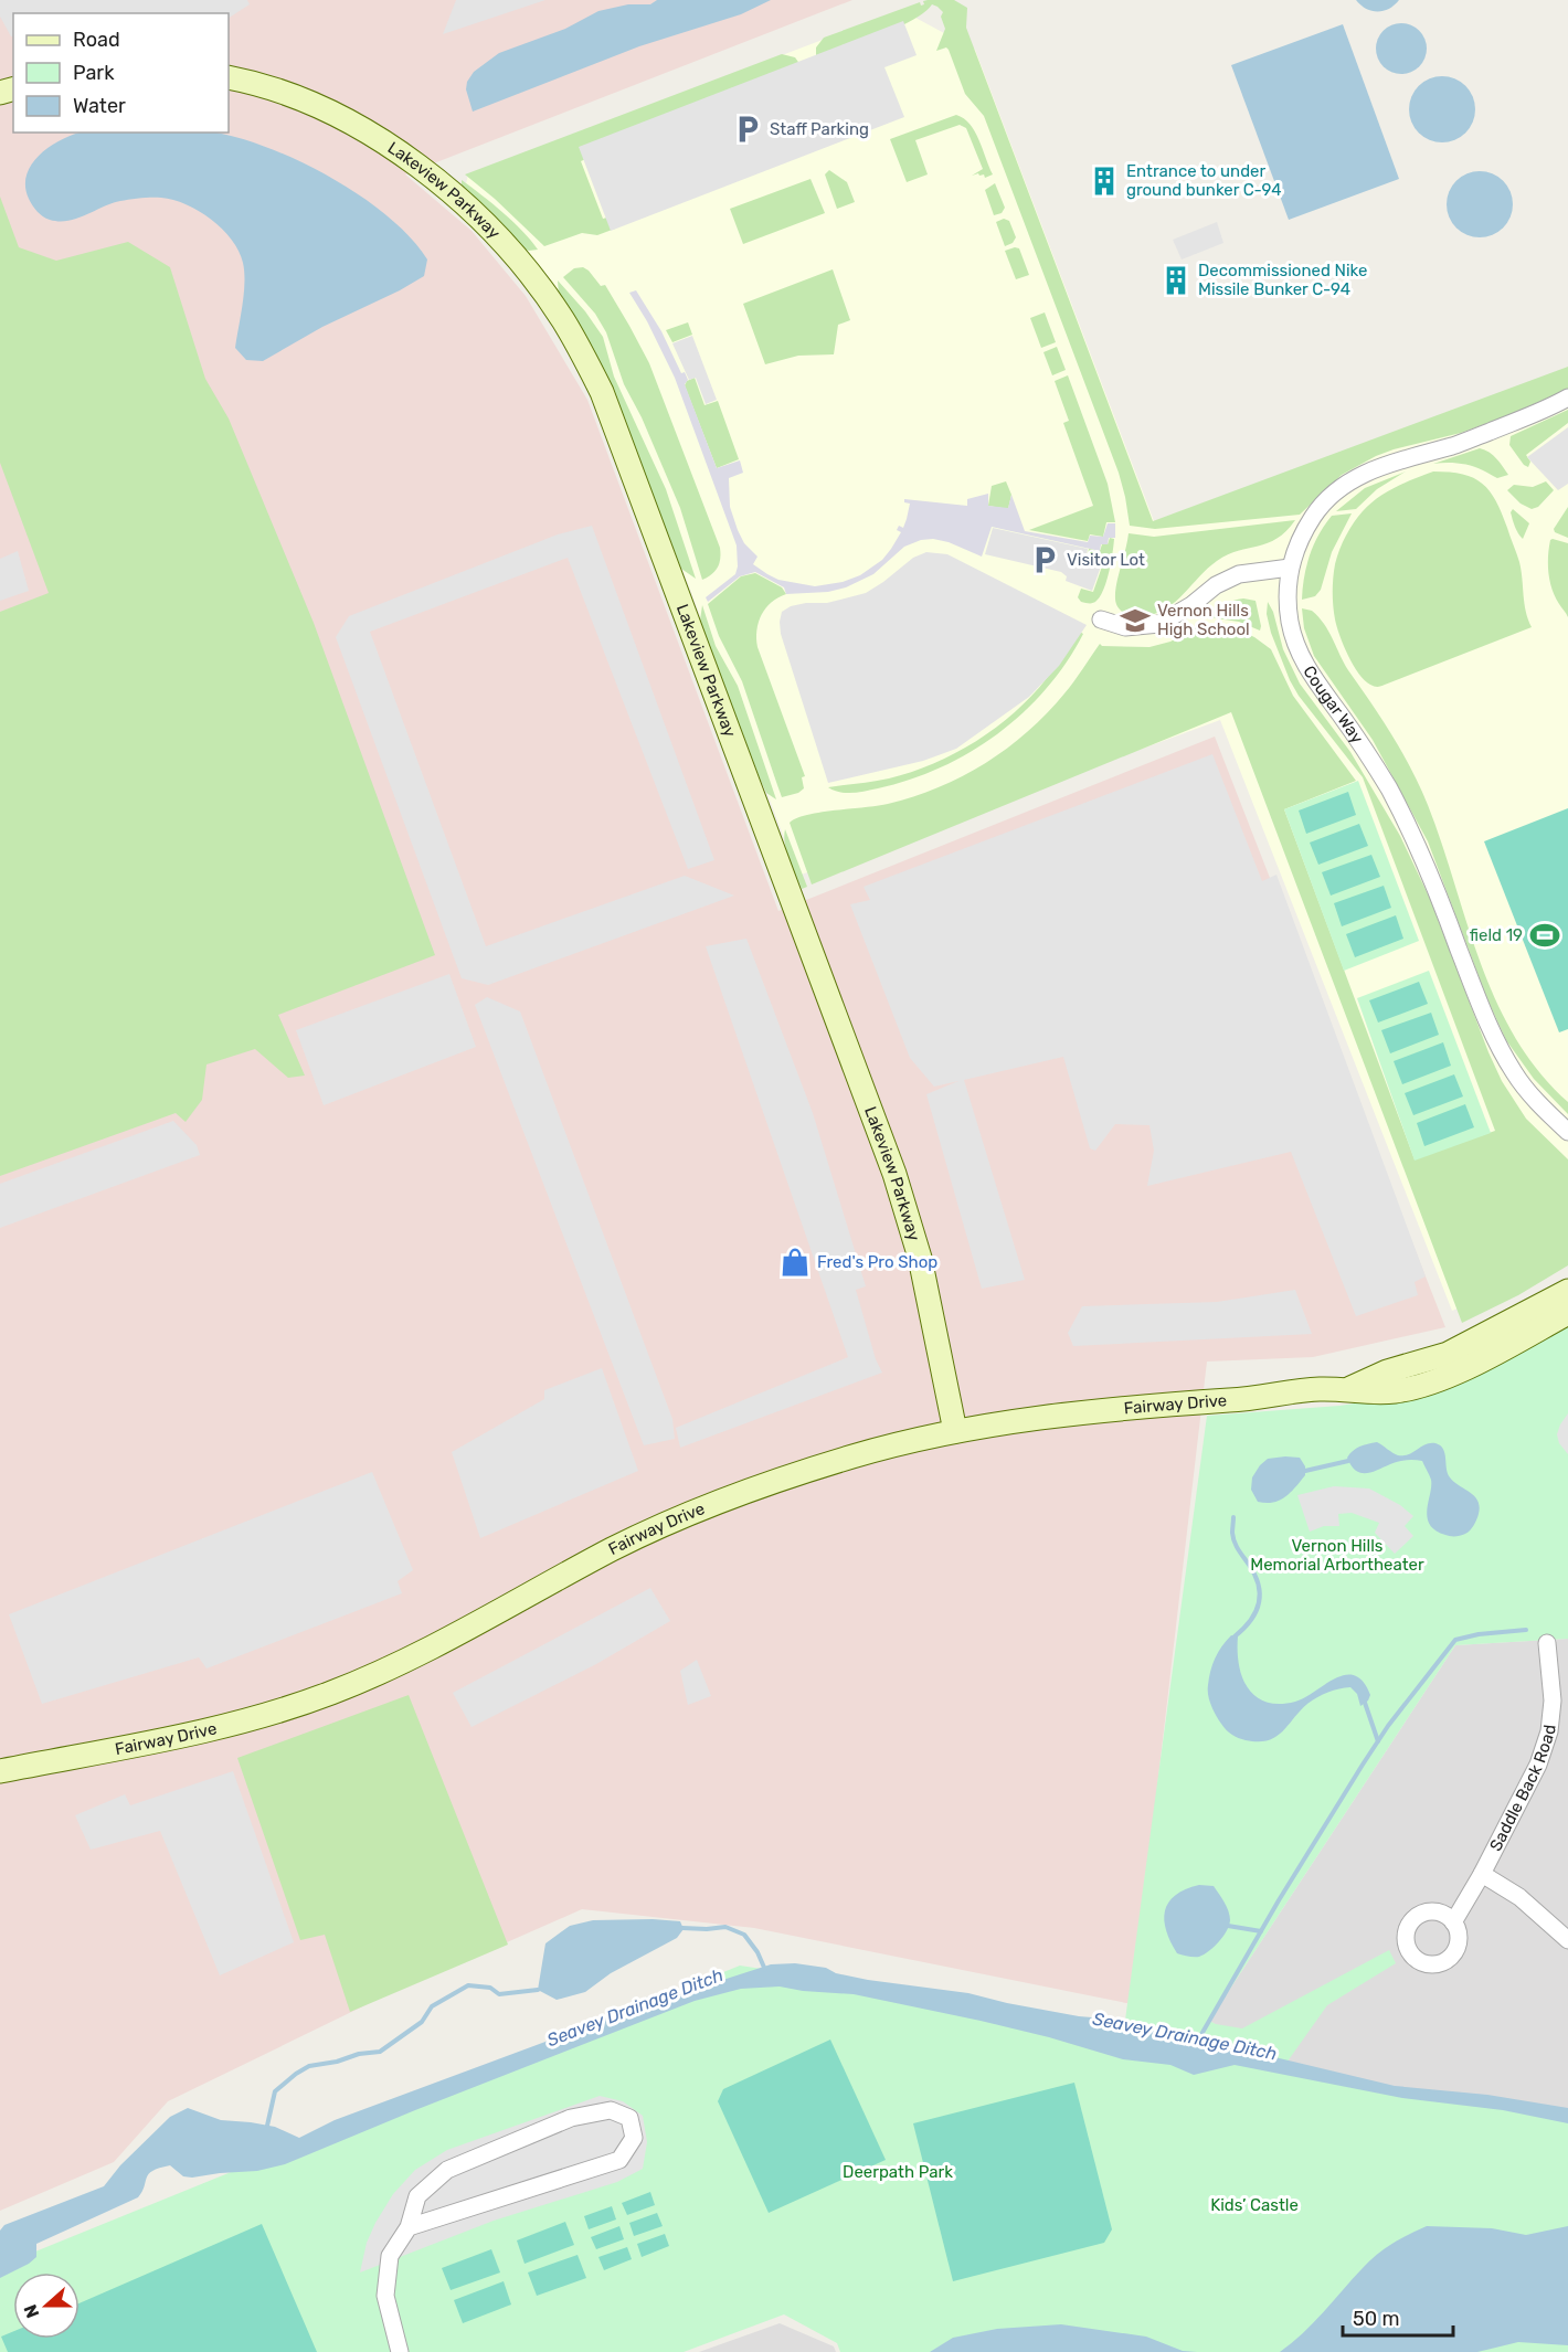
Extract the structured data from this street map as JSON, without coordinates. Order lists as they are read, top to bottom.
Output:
{
  "streets": {
    "main road": ["Lakeview Parkway", "Fairway Drive"],
    "street": ["Cougar Way", "Saddle Back Road"]
  },
  "crossings": [
    ["Lakeview Parkway", "Fairway Drive"]
  ],
  "water": ["Seavey Drainage Ditch"],
  "parks": ["Vernon Hills Memorial Arbortheater", "Deerpath Park", "Kids’ Castle"],
  "places": {
    "parking": ["Staff Parking", "Visitor Lot"],
    "building": ["Entrance to under ground bunker C-94", "Decommissioned Nike Missile Bunker C-94"],
    "school or university": ["Vernon Hills High School"],
    "sports": ["field 19"],
    "shop": ["Fred's Pro Shop"]
  },
  "legend": ["Road", "Park", "Water"],
  "scale_bar": "50 m",
  "north": "left"
}
